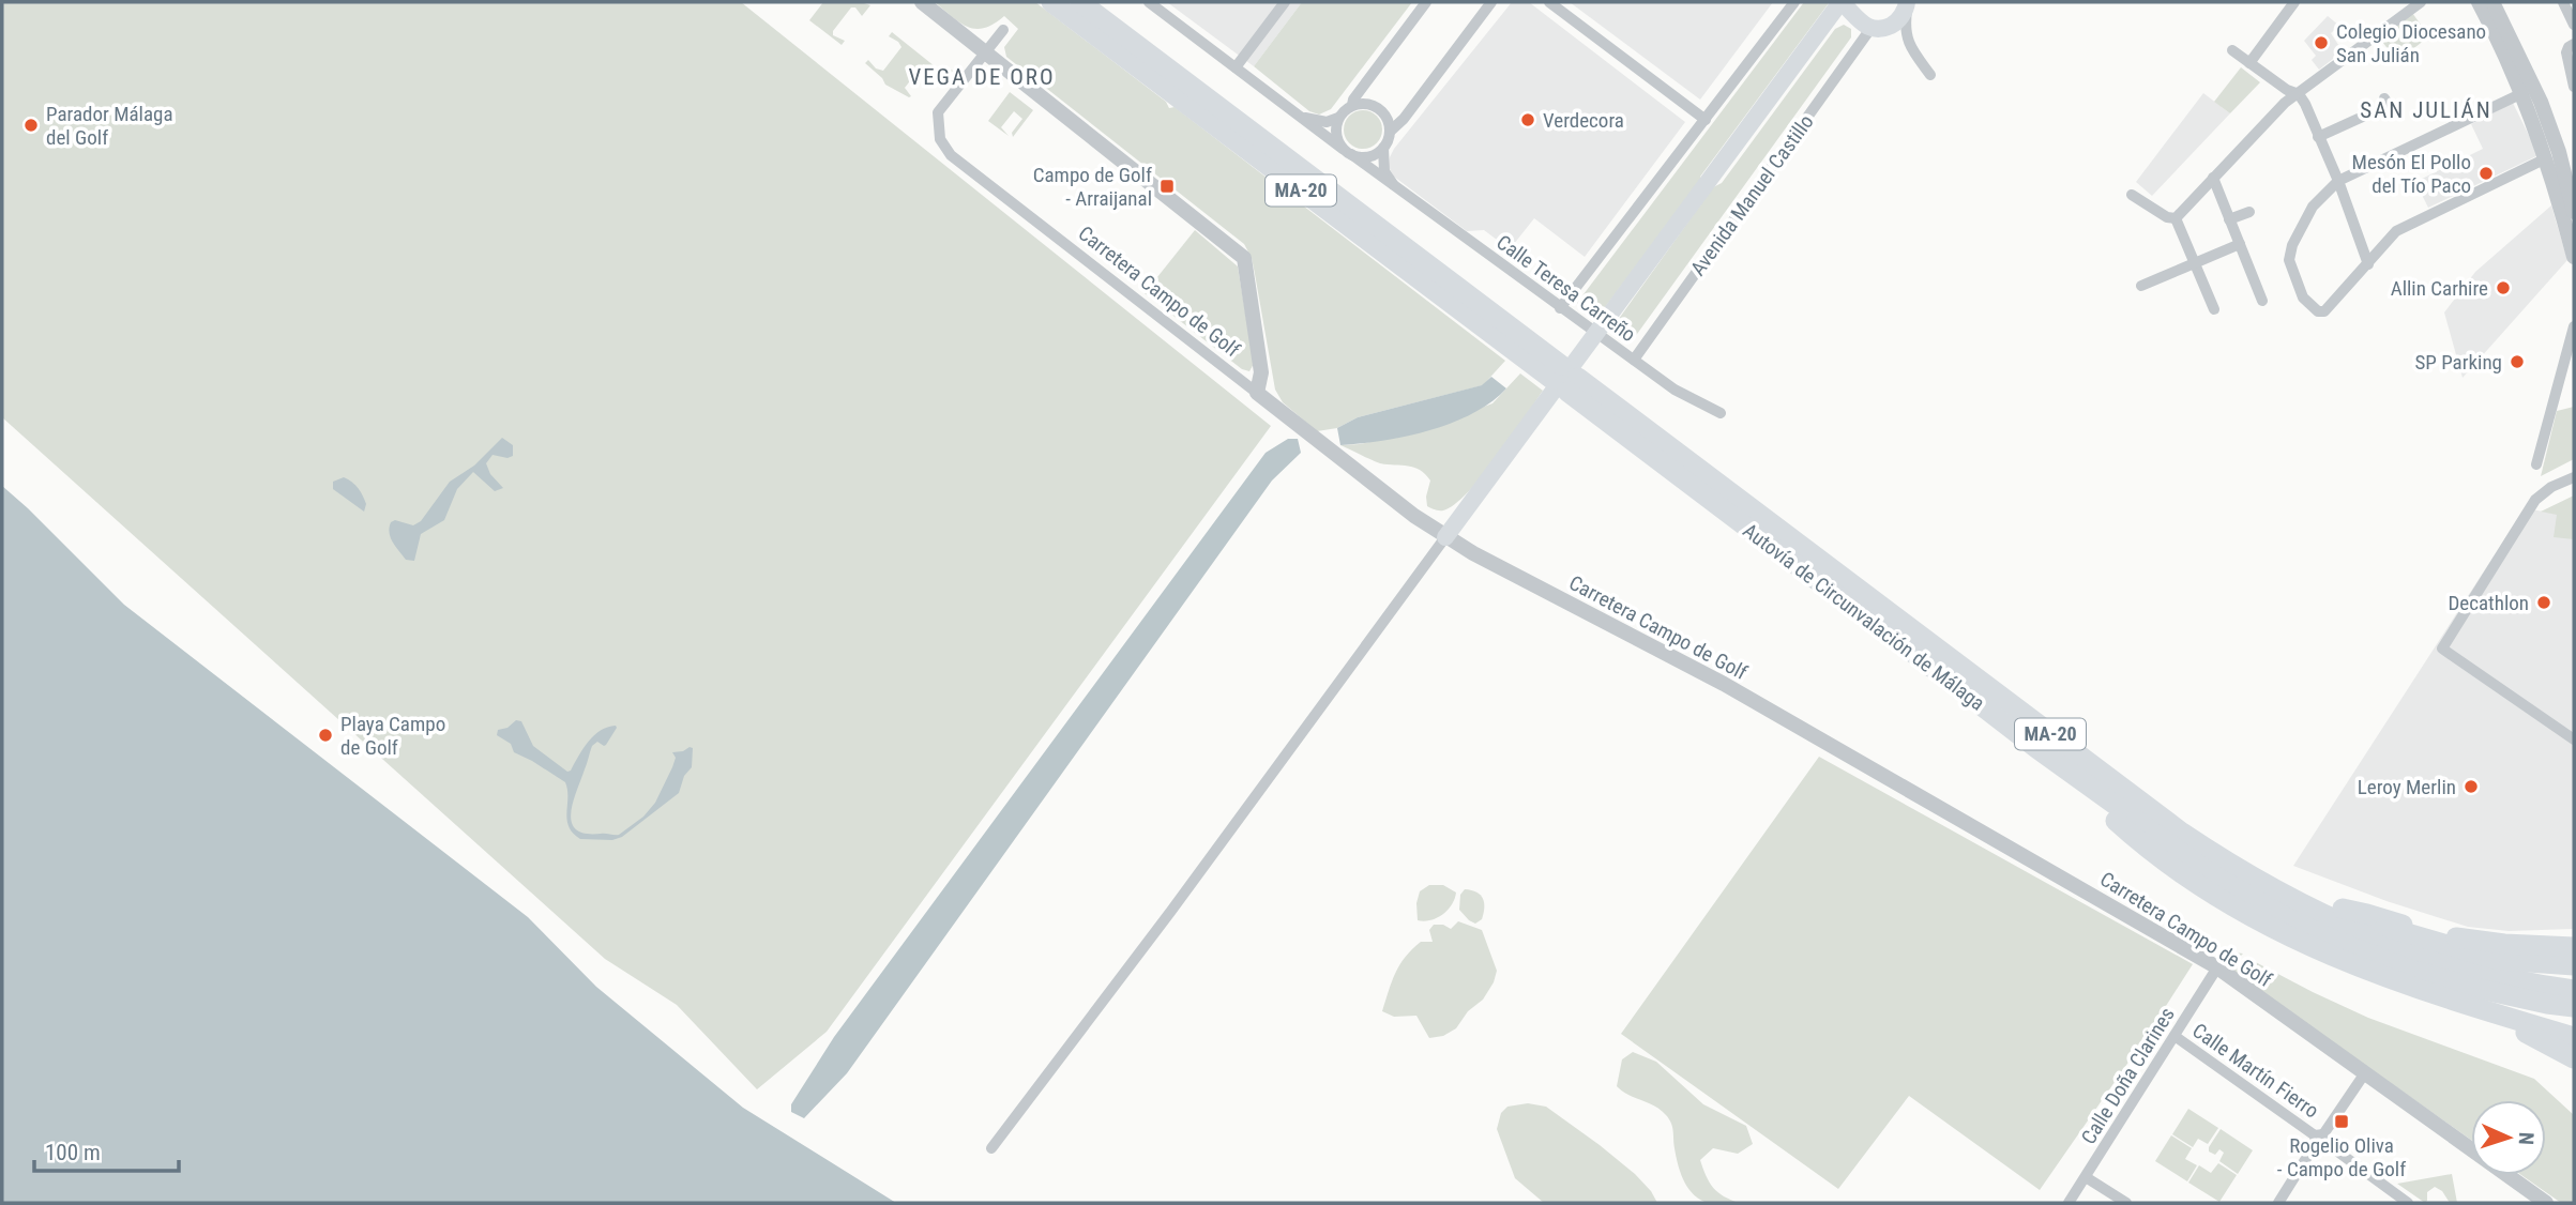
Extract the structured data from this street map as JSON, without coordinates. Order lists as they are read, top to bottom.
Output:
{
  "streets": {
    "highway": ["MA-20", "Autovía de Circunvalación de Málaga"],
    "main road": ["Avenida Manuel Castillo"],
    "street": [
      "Calle Teresa Carreño",
      "Carretera Campo de Golf",
      "Calle Martín Fierro",
      "Calle Doña Clarines"
    ]
  },
  "crossings": [
    ["Avenida Manuel Castillo", "Calle Teresa Carreño"],
    ["Avenida Manuel Castillo", "Carretera Campo de Golf"],
    ["Carretera Campo de Golf", "Calle Doña Clarines"],
    ["Calle Martín Fierro", "Calle Doña Clarines"]
  ],
  "districts": ["VEGA DE ORO", "SAN JULIÁN"],
  "places": {
    "other": [
      "Colegio Diocesano San Julián",
      "Verdecora",
      "Parador Málaga del Golf",
      "Mesón El Pollo del Tío Paco",
      "Allin Carhire",
      "SP Parking",
      "Decathlon",
      "Playa Campo de Golf",
      "Leroy Merlin"
    ],
    "transit": ["Campo de Golf - Arraijanal", "Rogelio Oliva - Campo de Golf"]
  },
  "scale_bar": "100 m",
  "north": "right"
}
